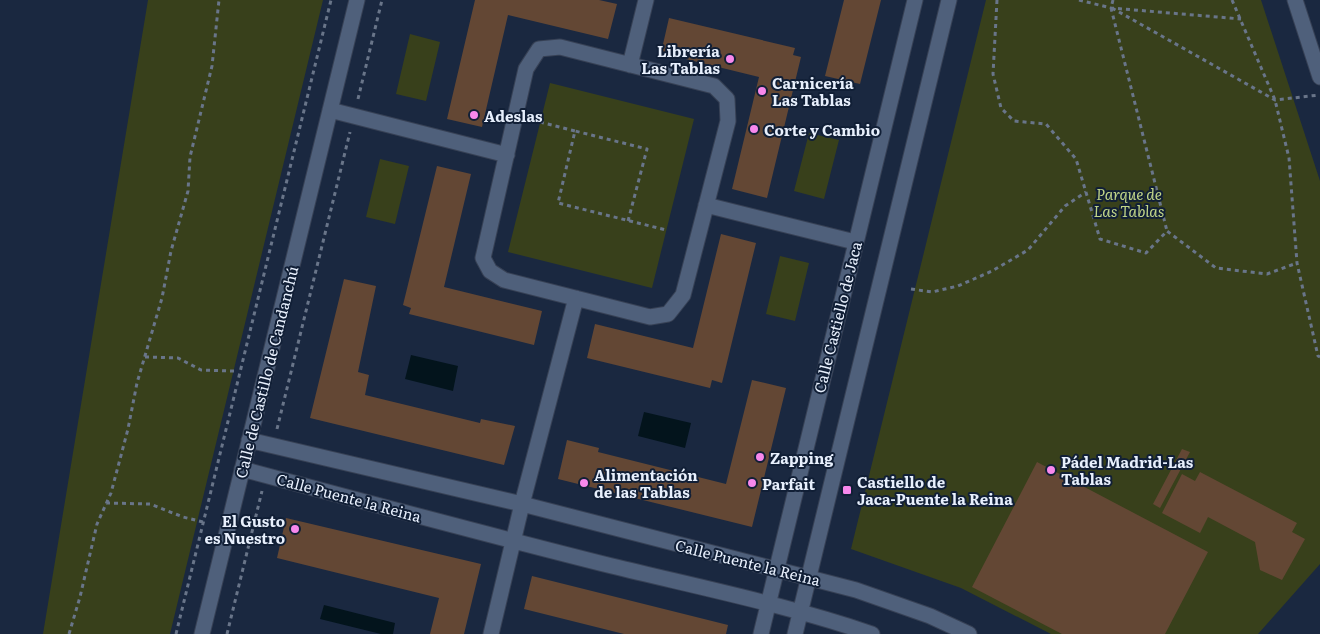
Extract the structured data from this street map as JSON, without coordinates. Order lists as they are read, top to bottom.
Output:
{
  "streets": {
    "street": ["Calle Castiello de Jaca", "Calle de Castillo de Candanchú", "Calle Puente la Reina"]
  },
  "crossings": [
    ["Calle Castiello de Jaca", "Calle Puente la Reina"],
    ["Calle de Castillo de Candanchú", "Calle Puente la Reina"]
  ],
  "parks": ["Parque de Las Tablas"],
  "places": {
    "other": [
      "Librería Las Tablas",
      "Carnicería Las Tablas",
      "Adeslas",
      "Corte y Cambio",
      "Zapping",
      "Pádel Madrid-Las Tablas",
      "Alimentación de las Tablas",
      "Parfait",
      "El Gusto es Nuestro"
    ],
    "transit": ["Castiello de Jaca-Puente la Reina"]
  }
}
